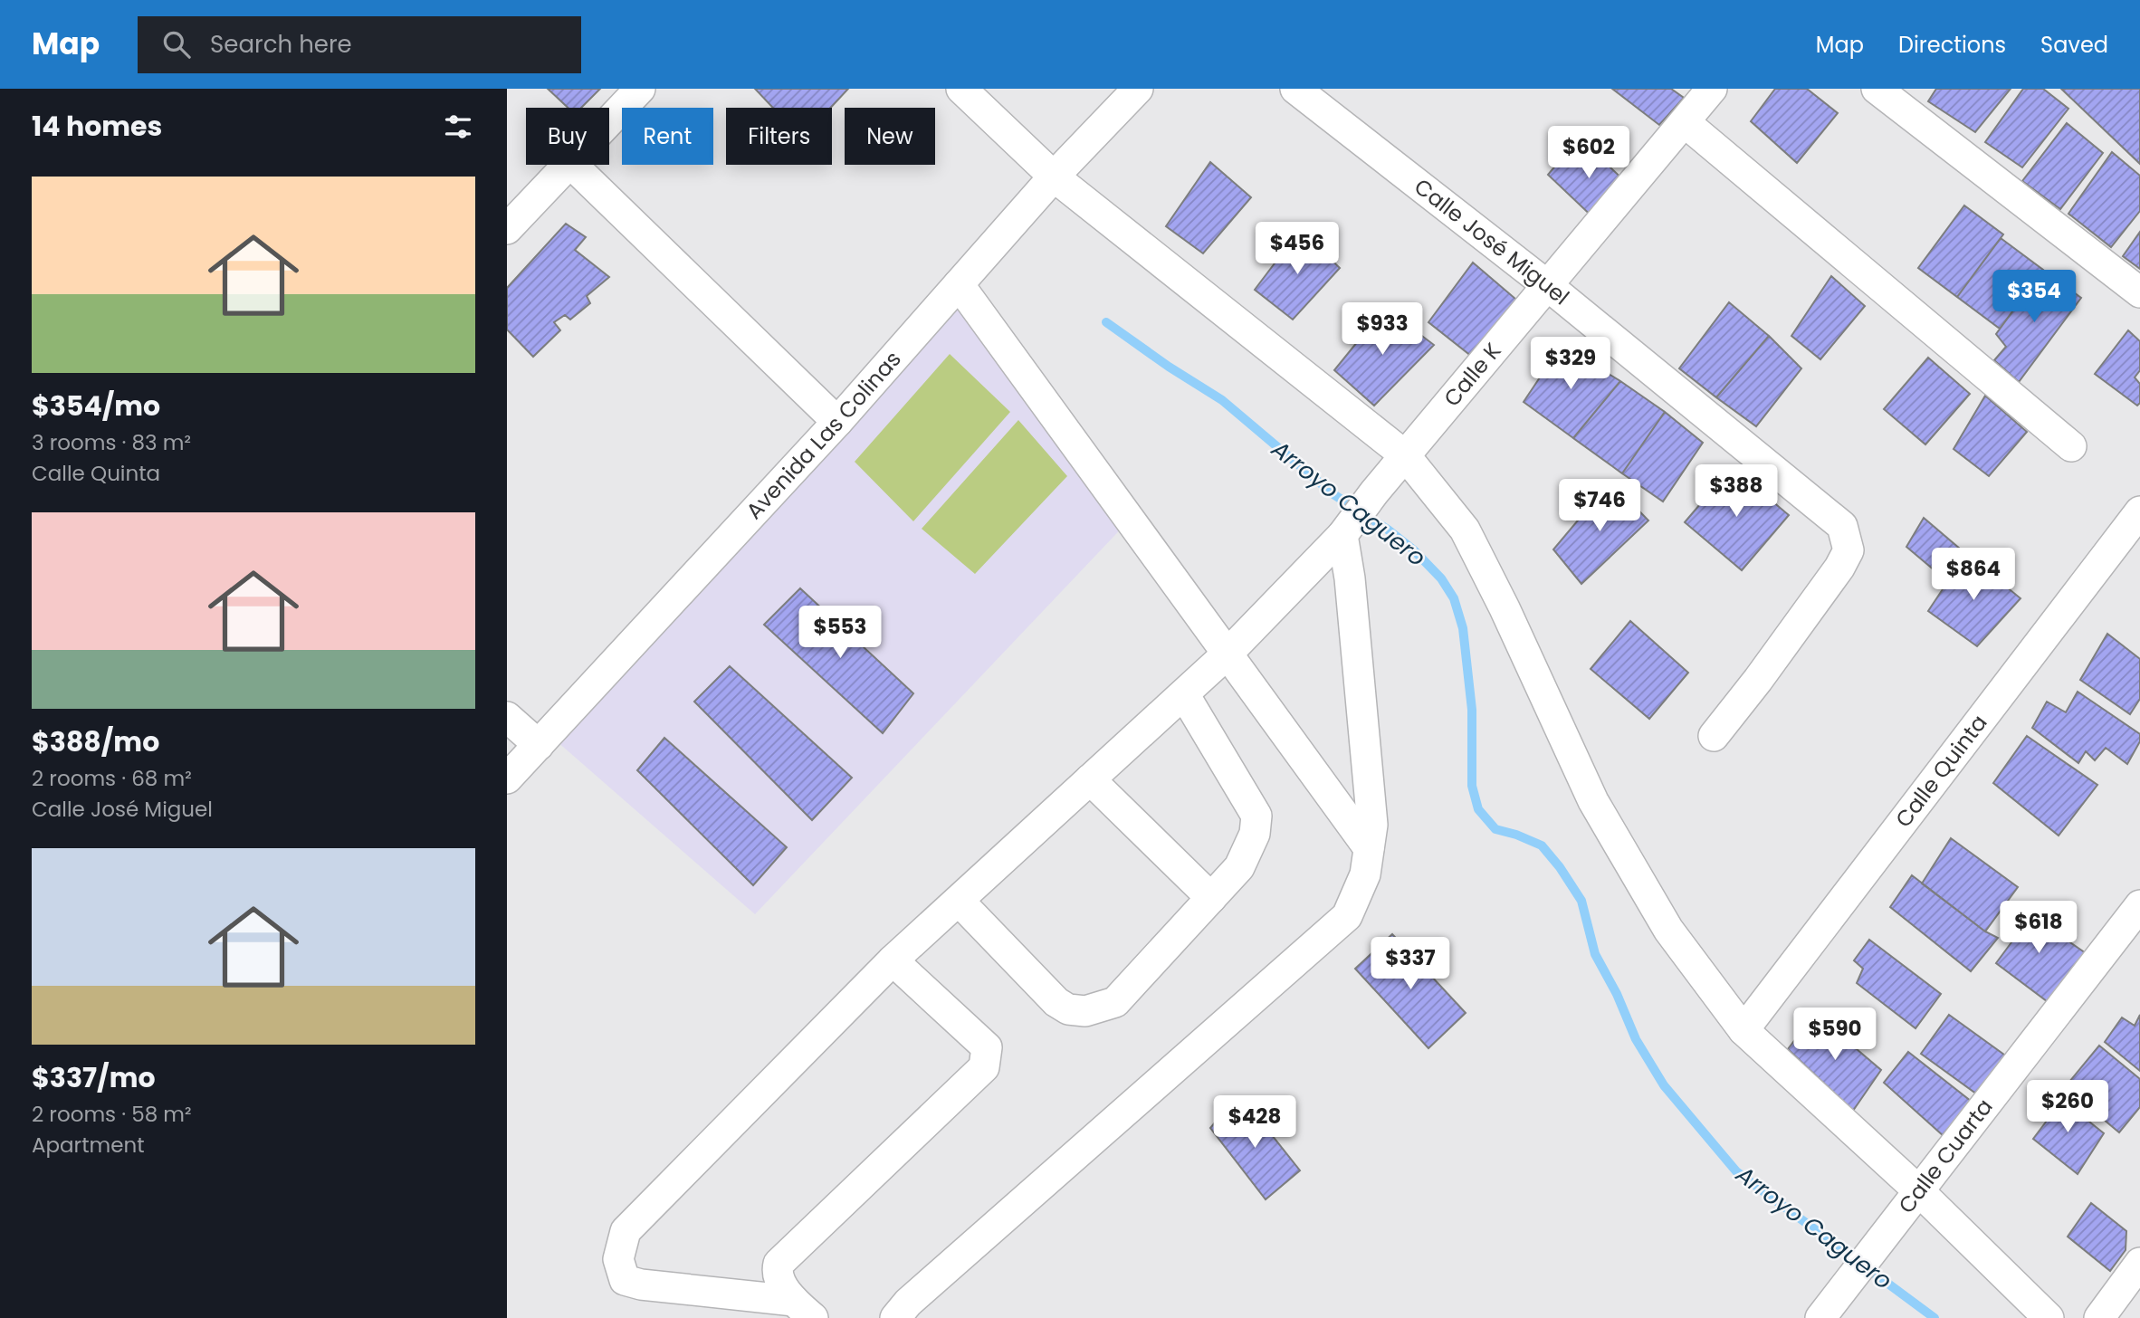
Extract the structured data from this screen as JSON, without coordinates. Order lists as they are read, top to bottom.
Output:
{
  "streets": {
    "street": [
      "Calle José Miguel",
      "Calle K",
      "Avenida Las Colinas",
      "Calle Quinta",
      "Calle Cuarta"
    ]
  },
  "crossings": [
    ["Calle José Miguel", "Calle K"]
  ],
  "water": ["Arroyo Caguero"],
  "page": {
    "header": "Map",
    "search": "Search here",
    "nav": ["Map", "Directions", "Saved"],
    "heading": "14 homes",
    "chip": [
      "Buy",
      "Rent",
      "Filters",
      "New"
    ],
    "price": [
      "$602",
      "$456",
      "$354",
      "$933",
      "$329",
      "$388",
      "$746",
      "$864",
      "$553",
      "$618",
      "$337",
      "$590",
      "$260",
      "$428"
    ],
    "list": [
      {
        "name": "$354/mo",
        "note": "3 rooms · 83 m² · Calle Quinta"
      },
      {
        "name": "$388/mo",
        "note": "2 rooms · 68 m² · Calle José Miguel"
      },
      {
        "name": "$337/mo",
        "note": "2 rooms · 58 m² · Apartment"
      }
    ]
  }
}
